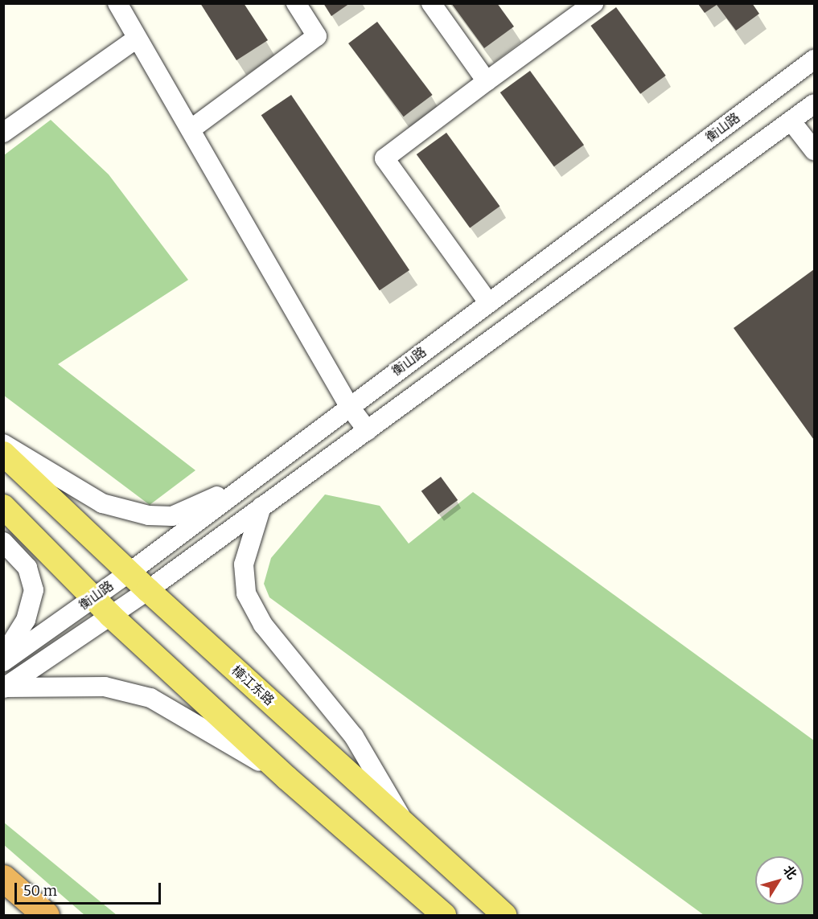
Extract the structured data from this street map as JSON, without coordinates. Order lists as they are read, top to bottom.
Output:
{
  "streets": {
    "main road": ["樟江东路"],
    "street": ["衡山路"]
  },
  "crossings": [
    ["衡山路", "樟江东路"]
  ],
  "scale_bar": "50 m",
  "north": "top right"
}
